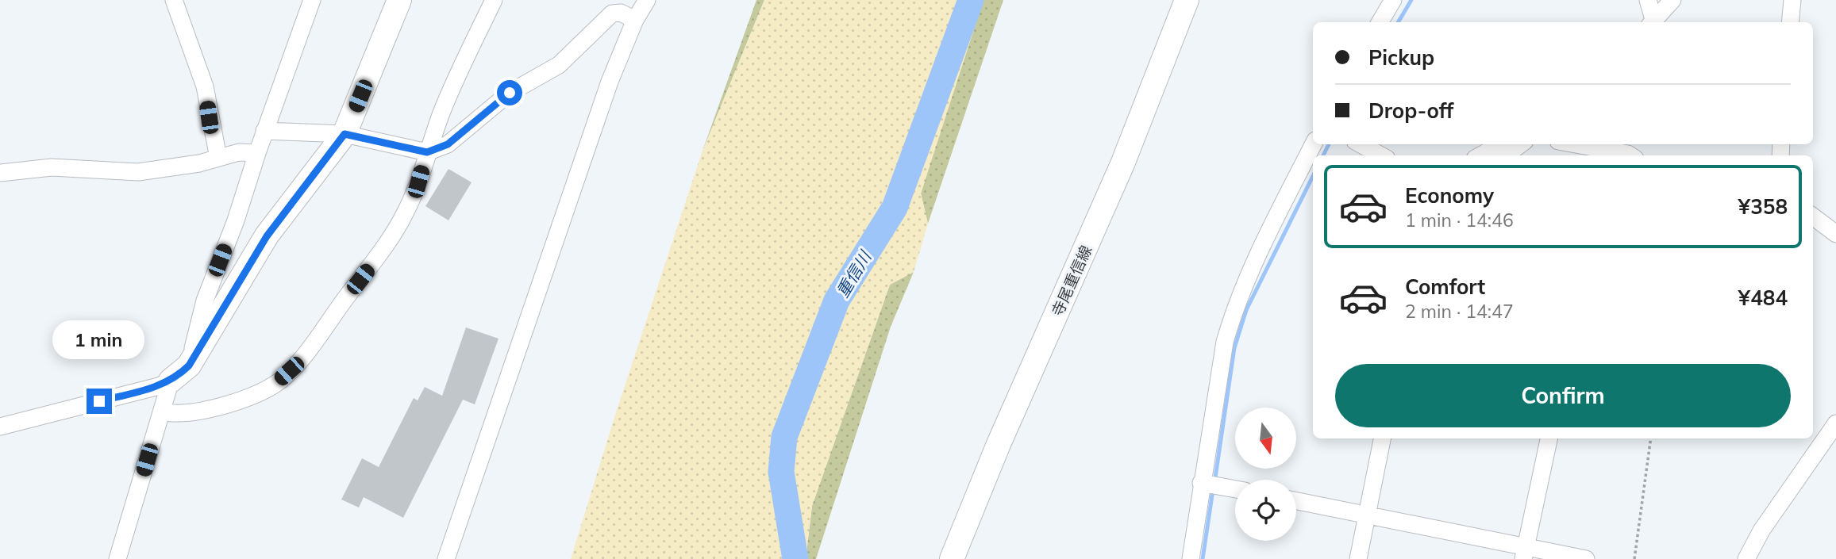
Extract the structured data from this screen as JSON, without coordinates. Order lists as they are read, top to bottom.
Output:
{
  "streets": {
    "main road": ["寺尾重信線"]
  },
  "water": ["重信川"],
  "north": "bottom",
  "page": {
    "banner": ["Pickup", "Drop-off"],
    "list": [
      {
        "name": "Economy",
        "note": "1 min · 14:46",
        "value": "¥358"
      },
      {
        "name": "Comfort",
        "note": "2 min · 14:47",
        "value": "¥484"
      }
    ],
    "bubble": "1 min",
    "buttons": "Confirm"
  }
}
